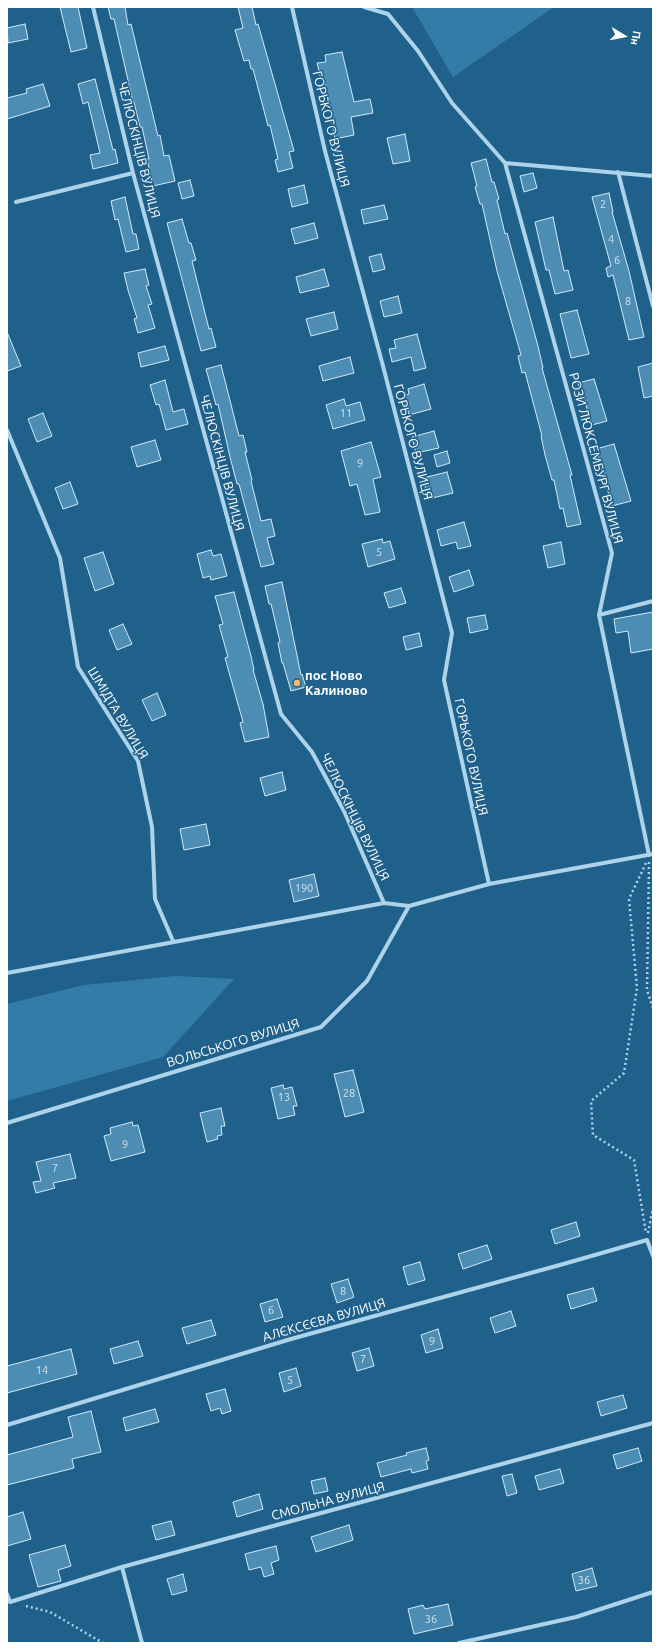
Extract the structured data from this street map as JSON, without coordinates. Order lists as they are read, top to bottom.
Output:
{
  "streets": {
    "street": [
      "ГОРЬКОГО ВУЛИЦЯ",
      "ЧЕЛЮСКІНЦІВ ВУЛИЦЯ",
      "РОЗИ ЛЮКСЕМБУРГ ВУЛИЦЯ",
      "ШМІДТА ВУЛИЦЯ",
      "ВОЛЬСЬКОГО ВУЛИЦЯ",
      "АЛЄКСЄЄВА ВУЛИЦЯ",
      "СМОЛЬНА ВУЛИЦЯ"
    ]
  },
  "places": ["пос Ново Калиново"],
  "house_numbers": [
    "2",
    "4",
    "6",
    "8",
    "11",
    "9",
    "5",
    "190",
    "28",
    "13",
    "9",
    "7",
    "8",
    "6",
    "9",
    "7",
    "14",
    "5",
    "36",
    "36"
  ],
  "north": "right"
}
